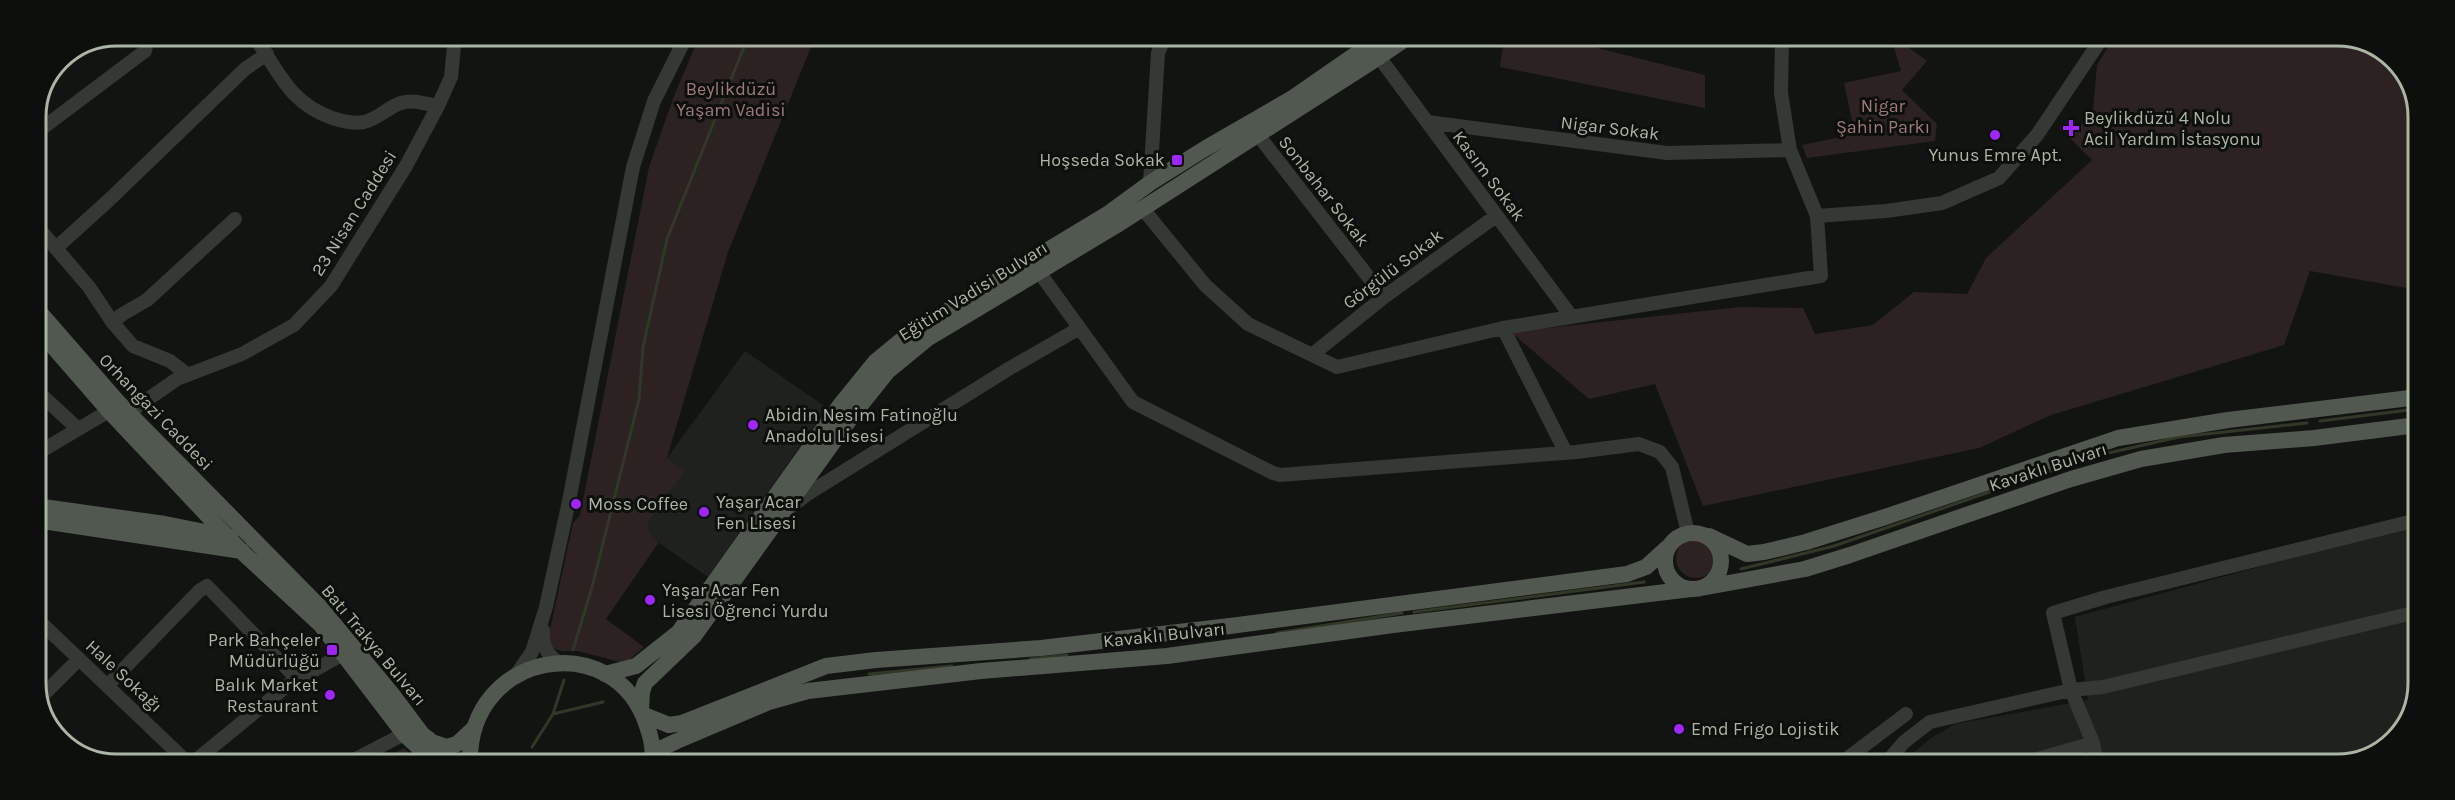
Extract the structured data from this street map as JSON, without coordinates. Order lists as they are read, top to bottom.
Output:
{
  "streets": {
    "main road": [
      "Eğitim Vadisi Bulvarı",
      "Orhangazi Caddesi",
      "Kavaklı Bulvarı",
      "Batı Trakya Bulvarı"
    ],
    "street": [
      "Nigar Sokak",
      "Kasım Sokak",
      "Sonbahar Sokak",
      "23 Nisan Caddesi",
      "Görgülü Sokak",
      "Hale Sokağı"
    ]
  },
  "crossings": [
    ["Nigar Sokak", "Kasım Sokak"],
    ["Kasım Sokak", "Görgülü Sokak"],
    ["Kasım Sokak", "Eğitim Vadisi Bulvarı"],
    ["Sonbahar Sokak", "Görgülü Sokak"],
    ["Sonbahar Sokak", "Eğitim Vadisi Bulvarı"],
    ["23 Nisan Caddesi", "Orhangazi Caddesi"],
    ["Eğitim Vadisi Bulvarı", "Kavaklı Bulvarı"],
    ["Orhangazi Caddesi", "Batı Trakya Bulvarı"]
  ],
  "parks": ["Beylikdüzü Yaşam Vadisi", "Nigar Şahin Parkı"],
  "places": {
    "health": ["Beylikdüzü 4 Nolu Acil Yardım İstasyonu"],
    "other": [
      "Yunus Emre Apt.",
      "Abidin Nesim Fatinoğlu Anadolu Lisesi",
      "Moss Coffee",
      "Yaşar Acar Fen Lisesi",
      "Yaşar Acar Fen Lisesi Öğrenci Yurdu",
      "Balık Market Restaurant",
      "Emd Frigo Lojistik"
    ],
    "transit": ["Hoşseda Sokak", "Park Bahçeler Müdürlüğü"]
  }
}
